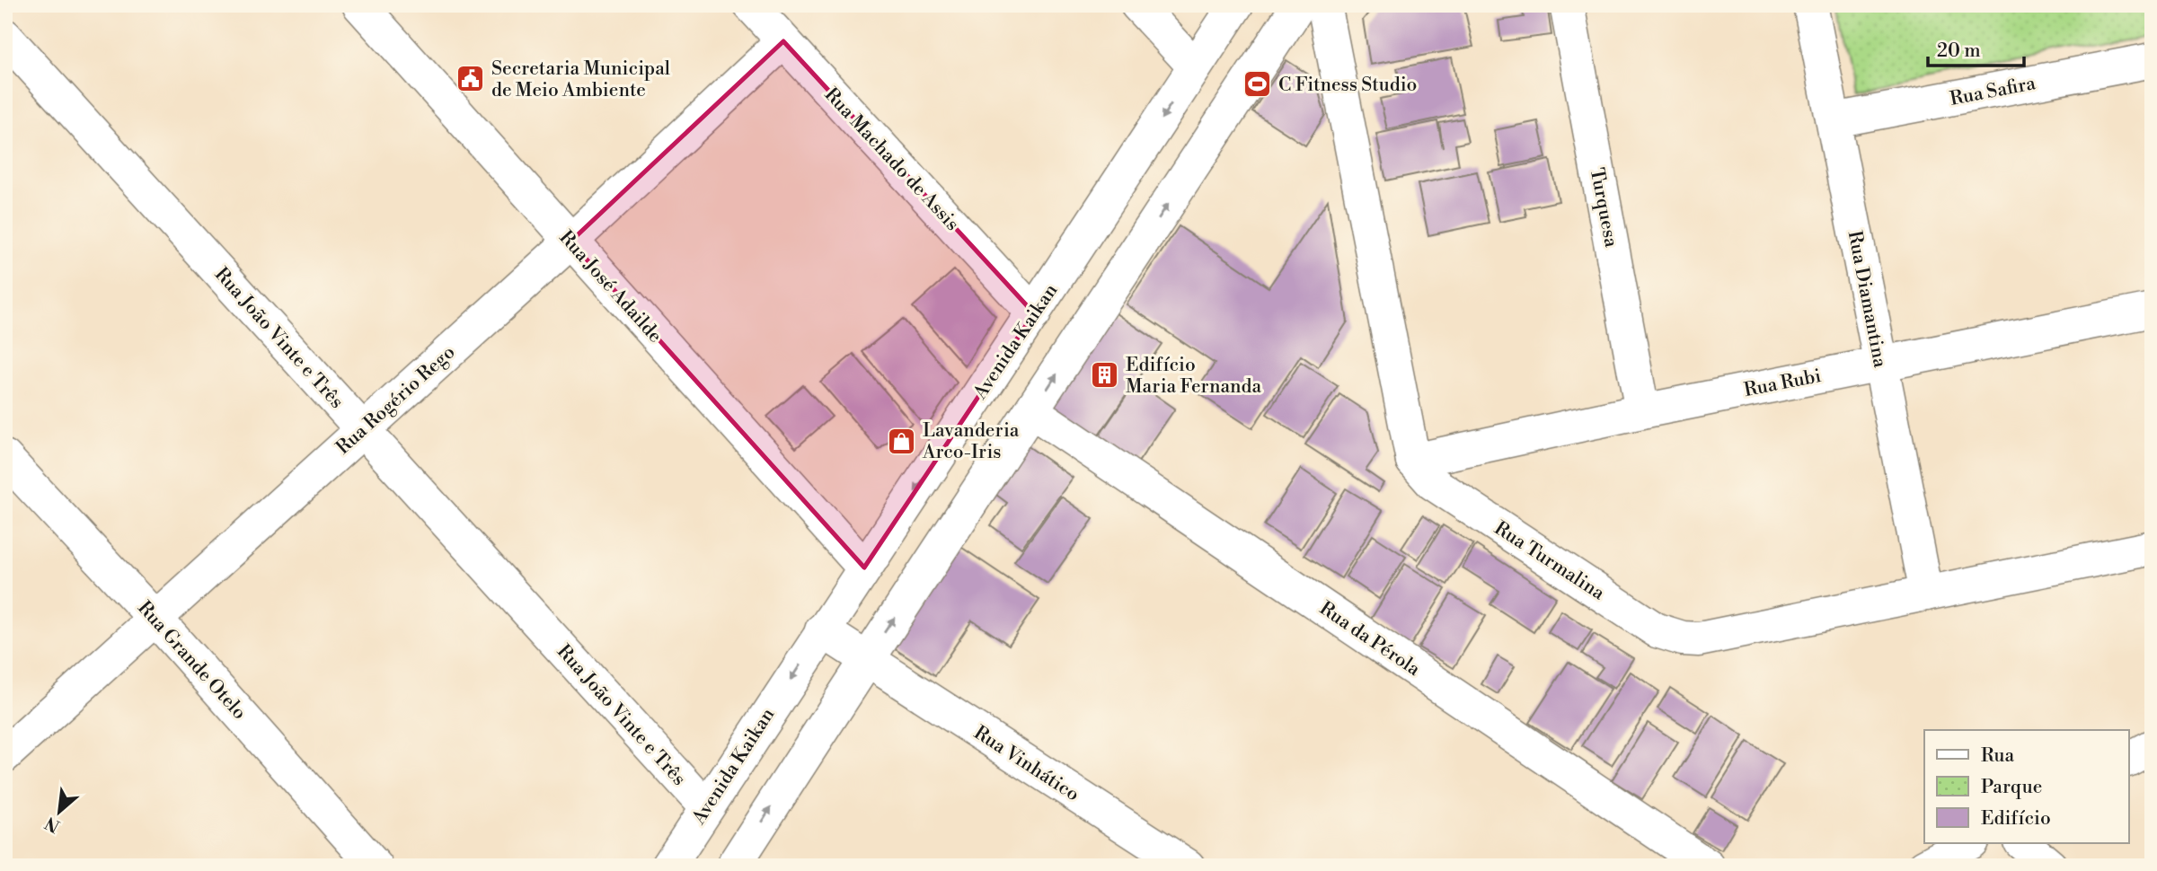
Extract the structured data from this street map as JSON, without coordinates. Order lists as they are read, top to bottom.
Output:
{
  "streets": {
    "street": [
      "Rua Safira",
      "Rua Machado de Assis",
      "Turquesa",
      "Rua José Adailde",
      "Rua Diamantina",
      "Rua João Vinte e Três",
      "Avenida Kaikan",
      "Rua Rubi",
      "Rua Rogério Rego",
      "Rua Turmalina",
      "Rua da Pérola",
      "Rua Grande Otelo",
      "Rua Vinhático"
    ]
  },
  "crossings": [
    ["Rua Safira", "Rua Diamantina"],
    ["Rua Machado de Assis", "Avenida Kaikan"],
    ["Rua Machado de Assis", "Rua Rogério Rego"],
    ["Turquesa", "Rua Rubi"],
    ["Rua José Adailde", "Avenida Kaikan"],
    ["Rua José Adailde", "Rua Rogério Rego"],
    ["Rua Diamantina", "Rua Rubi"],
    ["Rua Diamantina", "Rua Turmalina"],
    ["Rua João Vinte e Três", "Avenida Kaikan"],
    ["Rua João Vinte e Três", "Rua Rogério Rego"],
    ["Avenida Kaikan", "Rua Vinhático"],
    ["Rua Rubi", "Rua Turmalina"],
    ["Rua Rogério Rego", "Rua Grande Otelo"]
  ],
  "places": {
    "public building": ["Secretaria Municipal de Meio Ambiente"],
    "sports": ["C Fitness Studio"],
    "building": ["Edifício Maria Fernanda"],
    "shop": ["Lavanderia Arco-Iris"]
  },
  "legend": ["Rua", "Parque", "Edifício"],
  "scale_bar": "20 m",
  "north": "bottom left"
}
